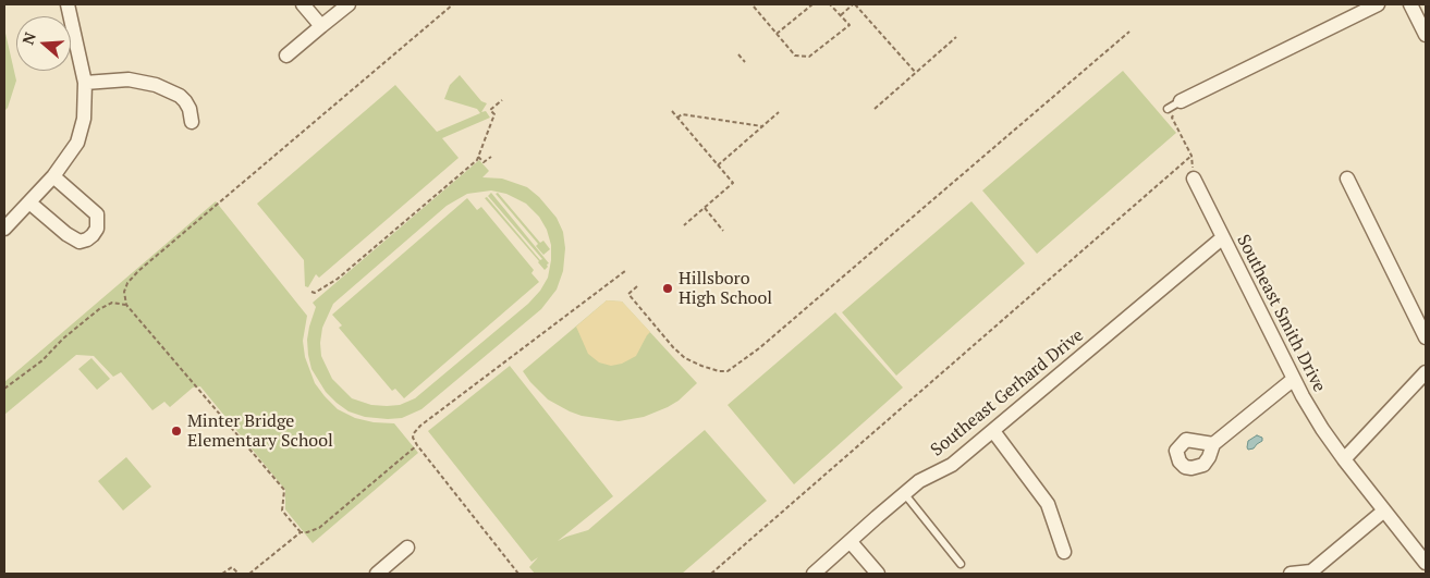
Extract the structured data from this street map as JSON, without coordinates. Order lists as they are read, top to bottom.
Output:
{
  "streets": {
    "street": ["Southeast Smith Drive", "Southeast Gerhard Drive"]
  },
  "crossings": [
    ["Southeast Smith Drive", "Southeast Gerhard Drive"]
  ],
  "places": ["Hillsboro High School", "Minter Bridge Elementary School"],
  "north": "left"
}
